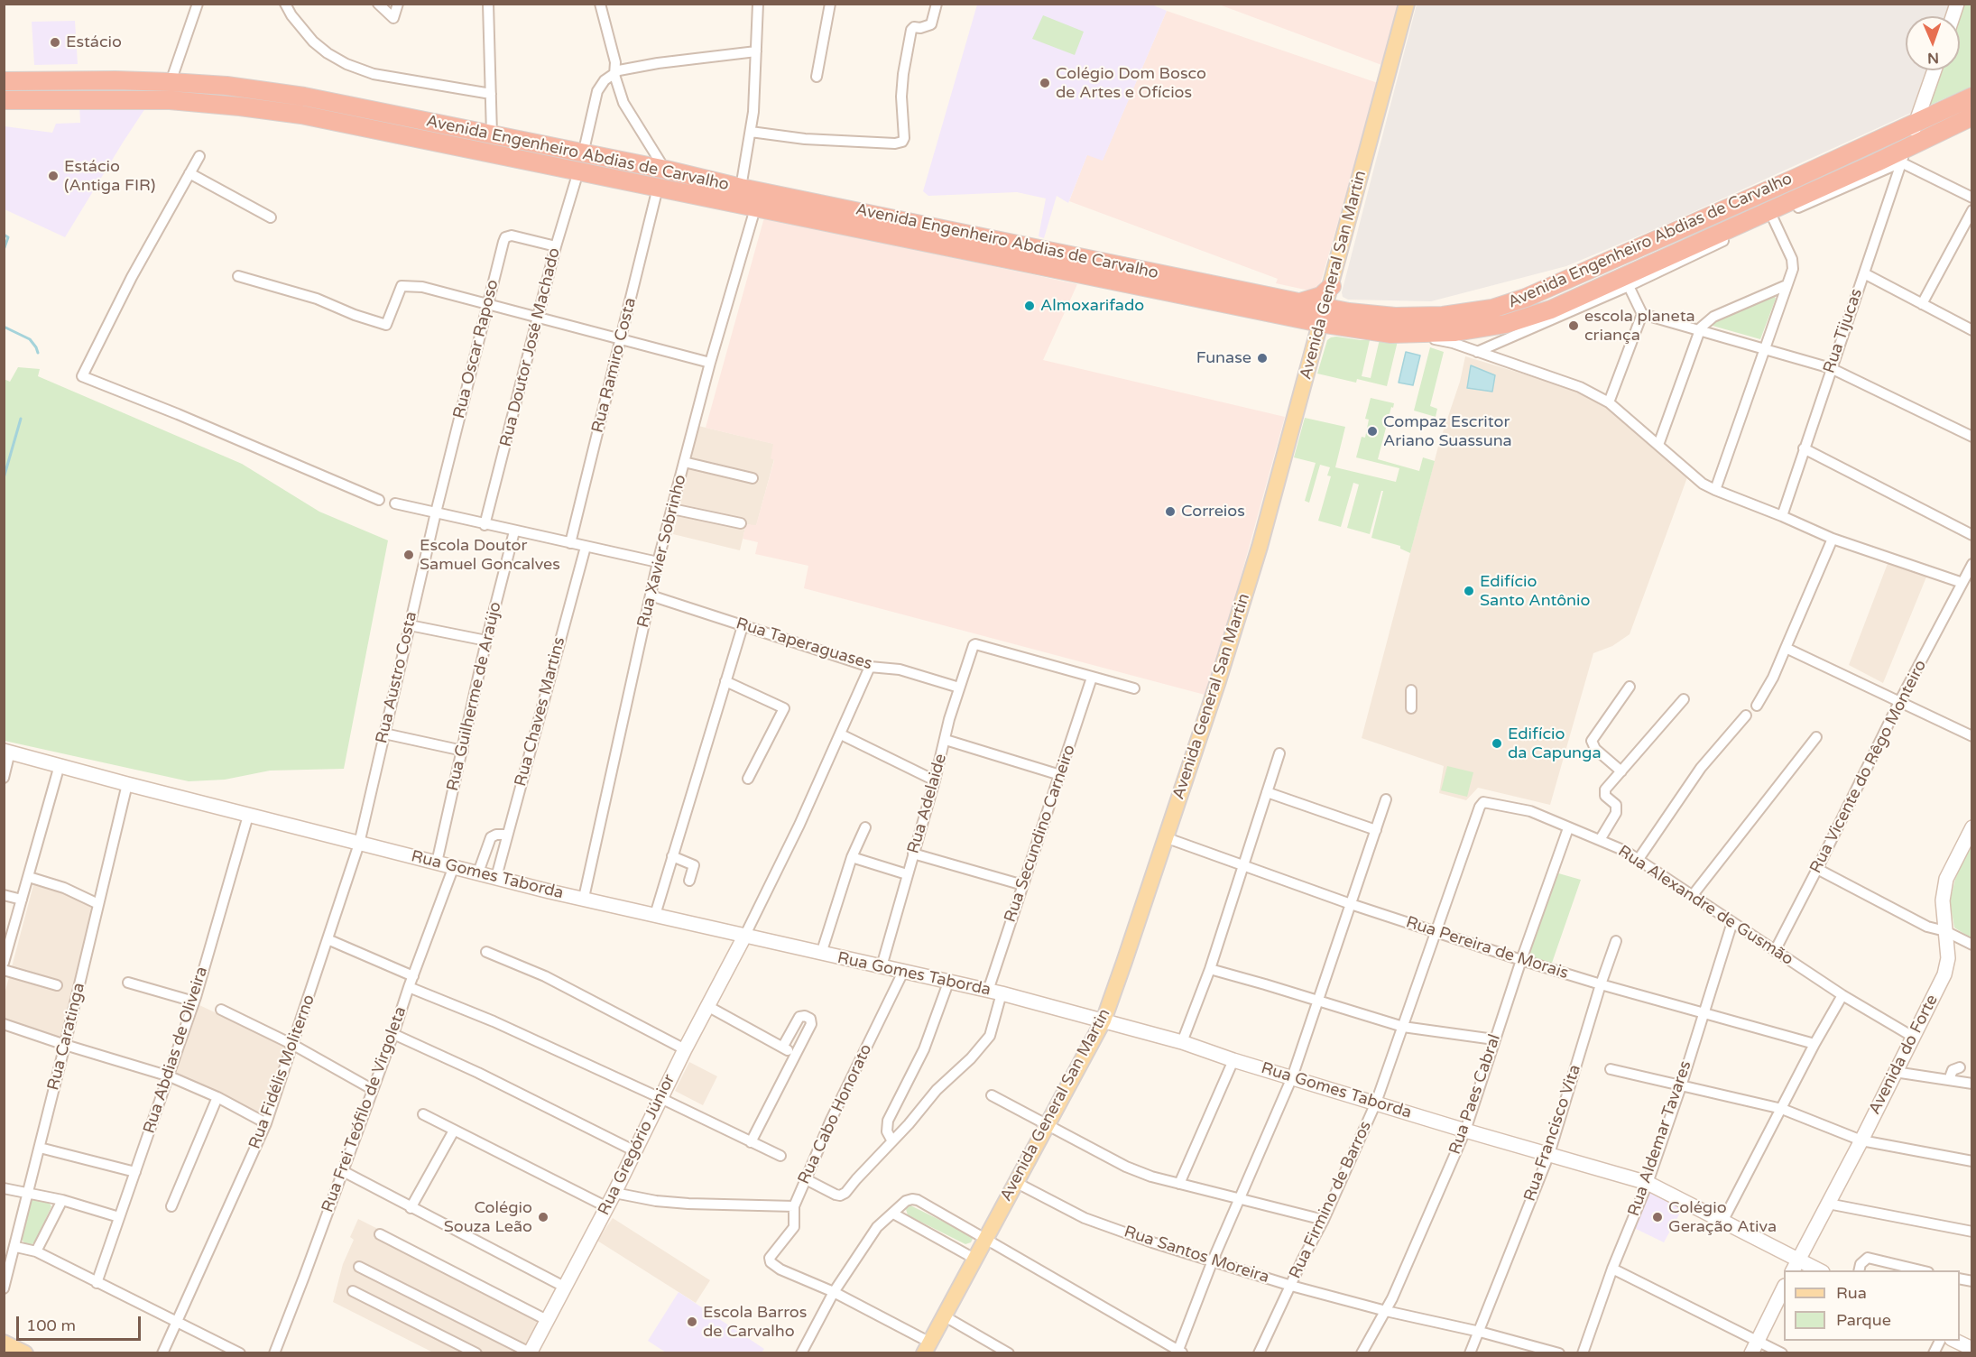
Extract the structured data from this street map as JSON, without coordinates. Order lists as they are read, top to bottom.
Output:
{
  "streets": {
    "highway": ["Avenida Engenheiro Abdias de Carvalho"],
    "main road": [
      "Avenida General San Martin",
      "Rua Gomes Taborda",
      "Avenida do Forte",
      "Rua Gregório Júnior"
    ],
    "street": [
      "Rua Tijucas",
      "Rua Doutor José Machado",
      "Rua Oscar Raposo",
      "Rua Ramiro Costa",
      "Rua Xavier Sobrinho",
      "Rua Taperaguases",
      "Rua Austro Costa",
      "Rua Guilherme de Araújo",
      "Rua Chaves Martins",
      "Rua Vicente do Rêgo Monteiro",
      "Rua Adelaide",
      "Rua Secundino Carneiro",
      "Rua Alexandre de Gusmão",
      "Rua Pereira de Morais",
      "Rua Caratinga",
      "Rua Abdias de Oliveira",
      "Rua Fidélis Moliterno",
      "Rua Paes Cabral",
      "Rua Frei Teófilo de Virgoleta",
      "Rua Cabo Honorato",
      "Rua Francisco Vita",
      "Rua Aldemar Tavares",
      "Rua Firmino de Barros",
      "Rua Santos Moreira"
    ]
  },
  "crossings": [
    ["Avenida Engenheiro Abdias de Carvalho", "Avenida General San Martin"],
    ["Avenida Engenheiro Abdias de Carvalho", "Rua Tijucas"],
    ["Avenida Engenheiro Abdias de Carvalho", "Rua Doutor José Machado"],
    ["Avenida Engenheiro Abdias de Carvalho", "Rua Ramiro Costa"],
    ["Avenida Engenheiro Abdias de Carvalho", "Rua Xavier Sobrinho"],
    ["Avenida General San Martin", "Rua Gomes Taborda"],
    ["Avenida General San Martin", "Rua Pereira de Morais"],
    ["Avenida General San Martin", "Rua Santos Moreira"],
    ["Rua Doutor José Machado", "Rua Oscar Raposo"],
    ["Rua Oscar Raposo", "Rua Austro Costa"],
    ["Rua Xavier Sobrinho", "Rua Taperaguases"],
    ["Rua Xavier Sobrinho", "Rua Gomes Taborda"],
    ["Rua Taperaguases", "Rua Adelaide"],
    ["Rua Austro Costa", "Rua Gomes Taborda"],
    ["Rua Austro Costa", "Rua Fidélis Moliterno"],
    ["Rua Guilherme de Araújo", "Rua Gomes Taborda"],
    ["Rua Chaves Martins", "Rua Gomes Taborda"],
    ["Rua Vicente do Rêgo Monteiro", "Rua Alexandre de Gusmão"],
    ["Rua Adelaide", "Rua Secundino Carneiro"],
    ["Rua Adelaide", "Rua Gomes Taborda"],
    ["Rua Secundino Carneiro", "Rua Gomes Taborda"],
    ["Rua Gomes Taborda", "Rua Caratinga"],
    ["Rua Gomes Taborda", "Rua Abdias de Oliveira"],
    ["Rua Gomes Taborda", "Avenida do Forte"],
    ["Rua Gomes Taborda", "Rua Fidélis Moliterno"],
    ["Rua Gomes Taborda", "Rua Paes Cabral"],
    ["Rua Gomes Taborda", "Rua Frei Teófilo de Virgoleta"],
    ["Rua Gomes Taborda", "Rua Cabo Honorato"],
    ["Rua Gomes Taborda", "Rua Francisco Vita"],
    ["Rua Gomes Taborda", "Rua Aldemar Tavares"],
    ["Rua Gomes Taborda", "Rua Gregório Júnior"],
    ["Rua Gomes Taborda", "Rua Firmino de Barros"],
    ["Rua Alexandre de Gusmão", "Avenida do Forte"],
    ["Rua Alexandre de Gusmão", "Rua Paes Cabral"],
    ["Rua Alexandre de Gusmão", "Rua Aldemar Tavares"],
    ["Rua Alexandre de Gusmão", "Rua Firmino de Barros"],
    ["Rua Pereira de Morais", "Rua Paes Cabral"],
    ["Rua Pereira de Morais", "Rua Francisco Vita"],
    ["Rua Pereira de Morais", "Rua Aldemar Tavares"],
    ["Rua Pereira de Morais", "Rua Firmino de Barros"],
    ["Rua Paes Cabral", "Rua Santos Moreira"],
    ["Rua Francisco Vita", "Rua Santos Moreira"],
    ["Rua Firmino de Barros", "Rua Santos Moreira"]
  ],
  "places": [
    "Estácio",
    "Colégio Dom Bosco de Artes e Ofícios",
    "Estácio (Antiga FIR)",
    "Almoxarifado",
    "escola planeta criança",
    "Funase",
    "Compaz Escritor Ariano Suassuna",
    "Correios",
    "Escola Doutor Samuel Goncalves",
    "Edifício Santo Antônio",
    "Edifício da Capunga",
    "Colégio Souza Leão",
    "Colégio Geração Ativa",
    "Escola Barros de Carvalho"
  ],
  "legend": ["Rua", "Parque"],
  "scale_bar": "100 m",
  "north": "bottom"
}
